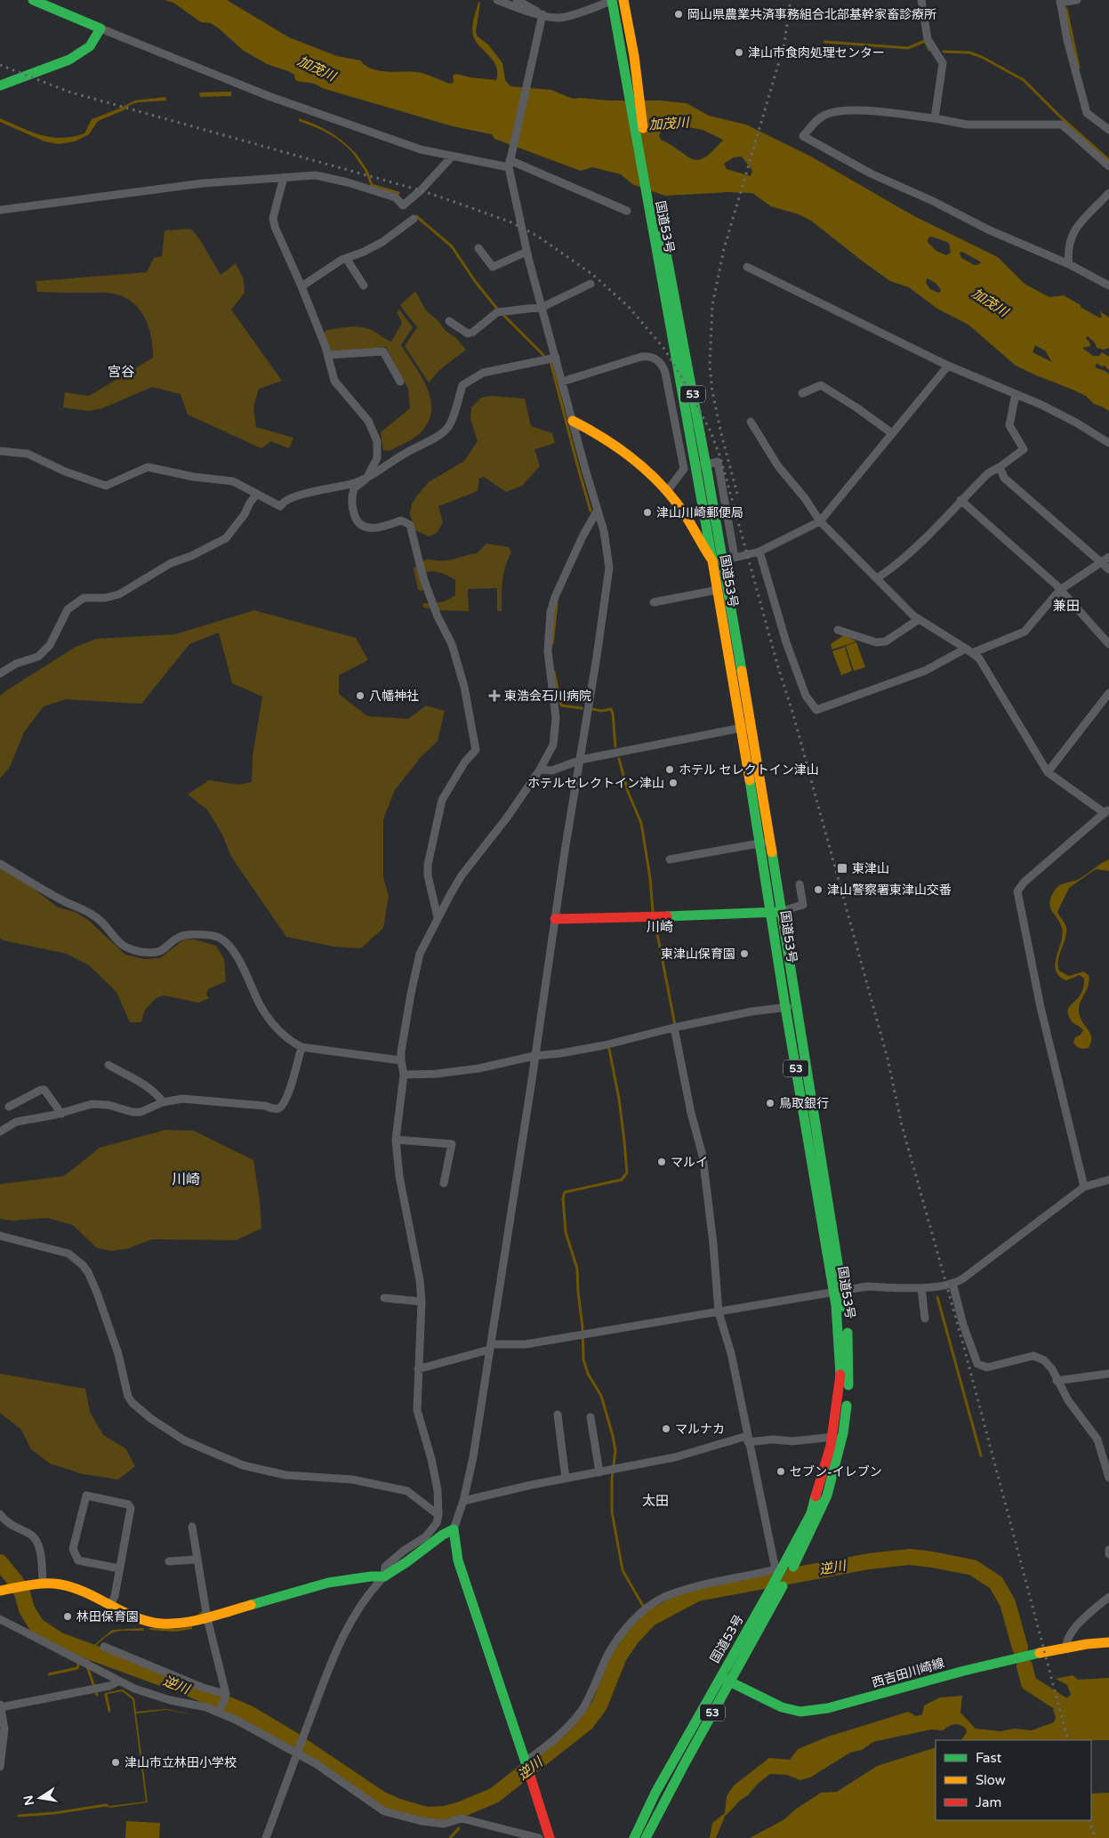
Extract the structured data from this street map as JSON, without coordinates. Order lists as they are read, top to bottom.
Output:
{
  "streets": {
    "main road": ["国道53号", "53", "西吉田川崎線"]
  },
  "crossings": [
    ["国道53号", "西吉田川崎線"]
  ],
  "districts": [
    "宮谷",
    "兼田",
    "川崎",
    "川崎",
    "太田"
  ],
  "water": ["加茂川", "逆川"],
  "places": {
    "other": [
      "岡山県農業共済事務組合北部基幹家畜診療所",
      "津山市食肉処理センター",
      "津山川崎郵便局",
      "八幡神社",
      "ホテル セレクトイン津山",
      "ホテルセレクトイン津山",
      "津山警察署東津山交番",
      "東津山保育園",
      "鳥取銀行",
      "マルイ",
      "マルナカ",
      "セブン-イレブン",
      "林田保育園",
      "津山市立林田小学校"
    ],
    "health": ["東浩会石川病院"],
    "transit": ["東津山"]
  },
  "legend": ["Fast", "Slow", "Jam"],
  "north": "left"
}
